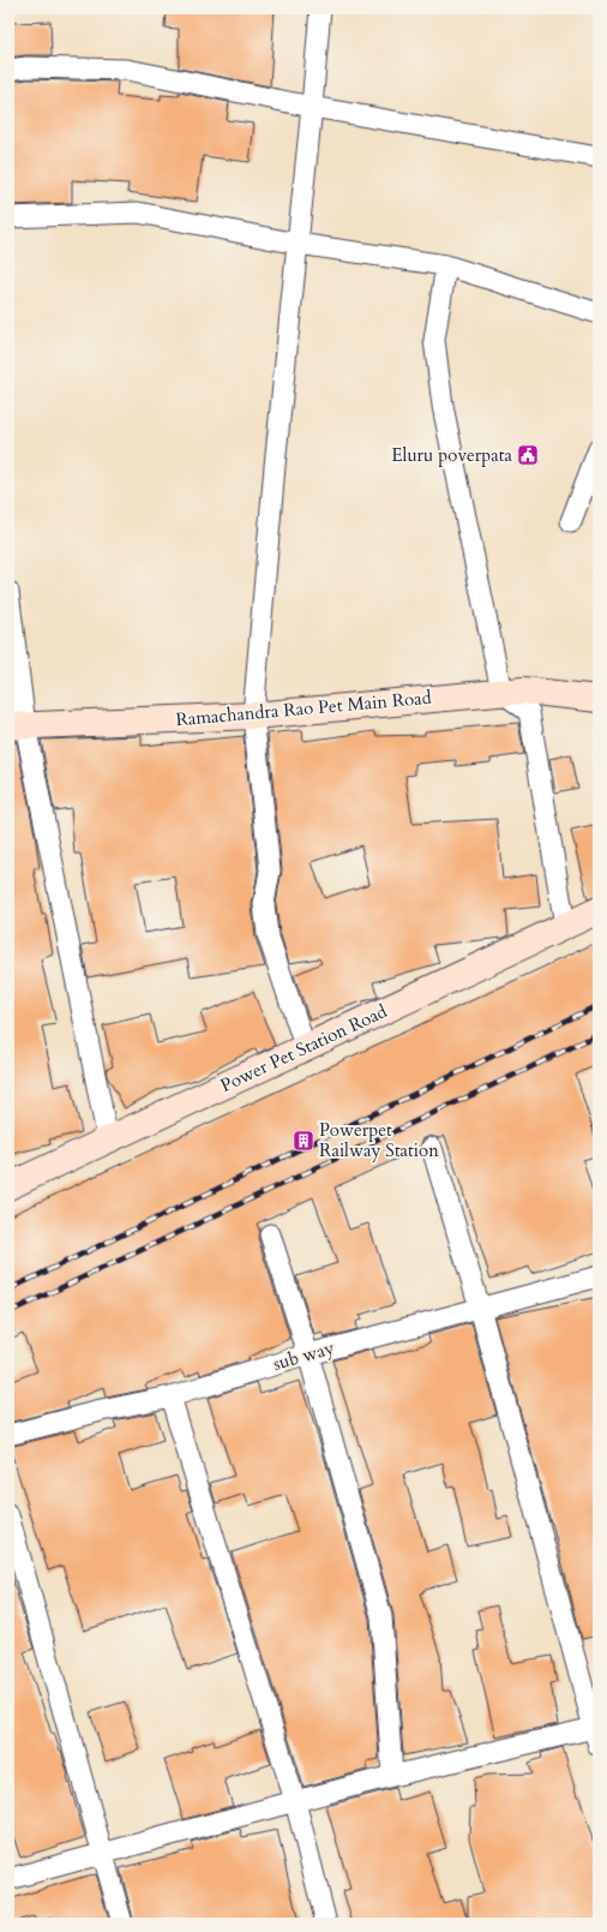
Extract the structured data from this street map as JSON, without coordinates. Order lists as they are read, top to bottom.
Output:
{
  "streets": {
    "street": ["Ramachandra Rao Pet Main Road", "Power Pet Station Road", "sub way"]
  },
  "places": {
    "public building": ["Eluru poverpata"],
    "building": ["Powerpet Railway Station"]
  }
}
